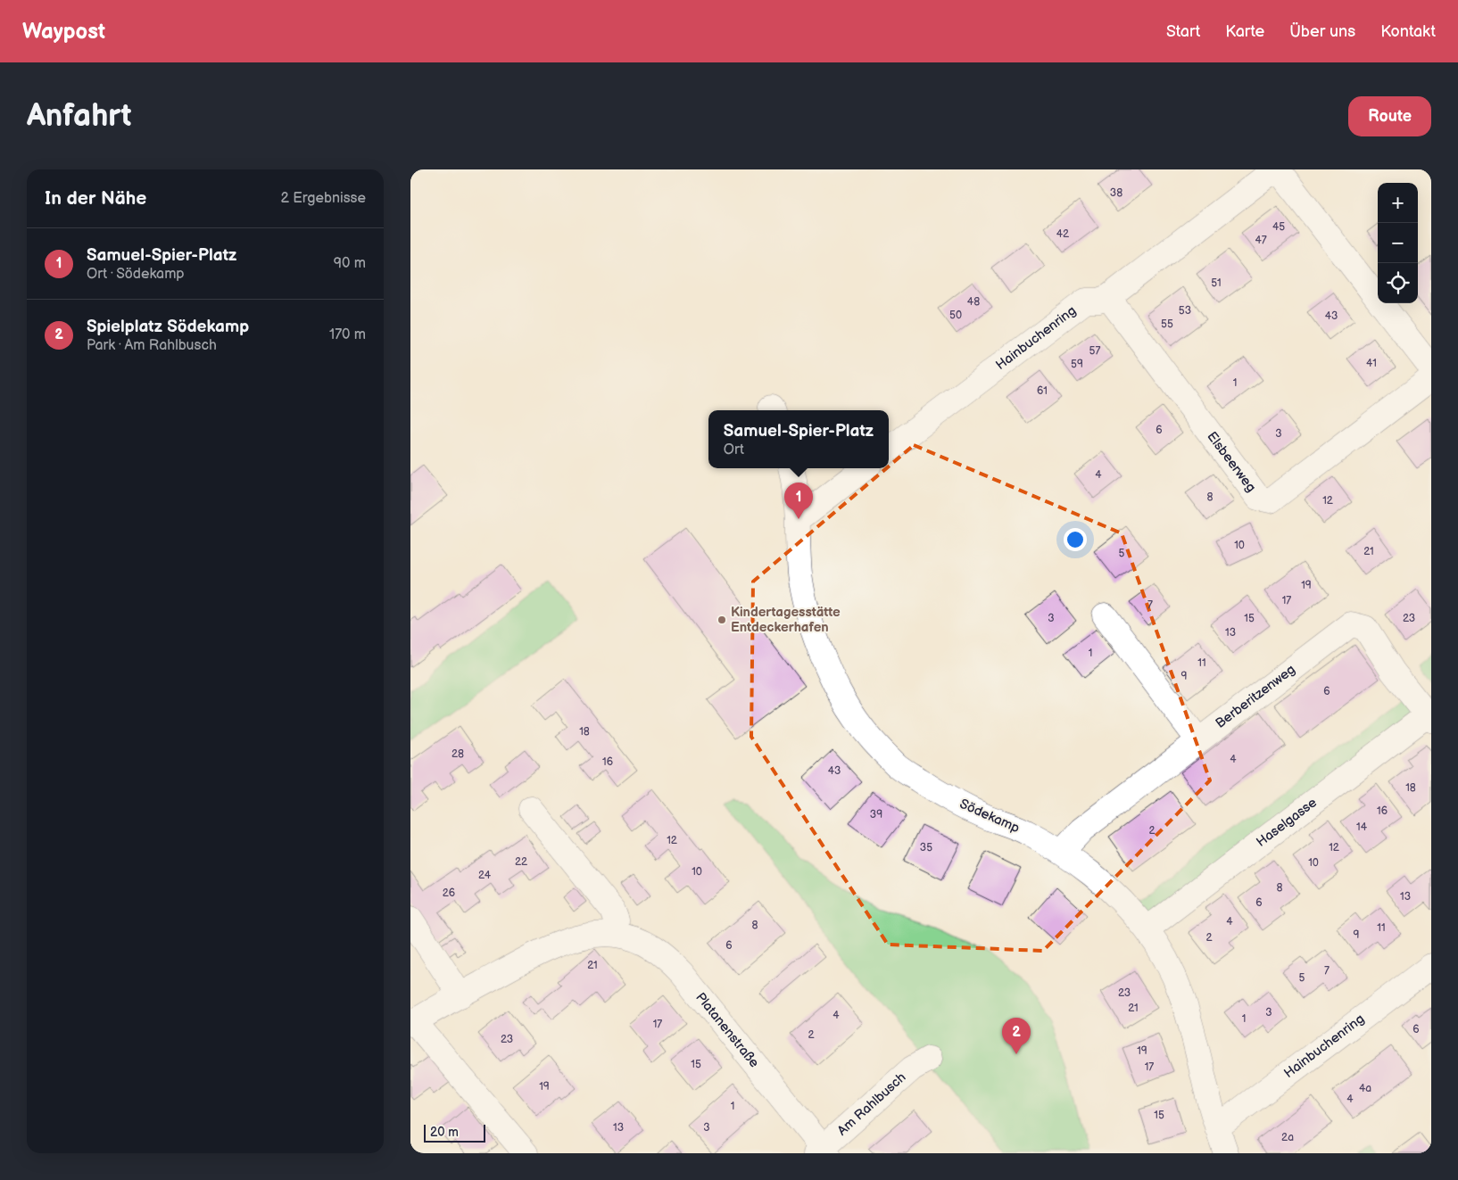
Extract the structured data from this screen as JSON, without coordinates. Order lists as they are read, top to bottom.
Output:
{
  "streets": {
    "street": [
      "Hainbuchenring",
      "Elsbeerweg",
      "Berberitzenweg",
      "Södekamp",
      "Haselgasse",
      "Platanenstraße",
      "Am Rahlbusch"
    ]
  },
  "crossings": [
    ["Hainbuchenring", "Elsbeerweg"],
    ["Hainbuchenring", "Södekamp"],
    ["Berberitzenweg", "Södekamp"],
    ["Berberitzenweg", "Haselgasse"],
    ["Södekamp", "Haselgasse"],
    ["Platanenstraße", "Am Rahlbusch"]
  ],
  "places": ["Kindertagesstätte Entdeckerhafen"],
  "house_numbers": [
    "38",
    "45",
    "42",
    "47",
    "51",
    "48",
    "53",
    "50",
    "43",
    "55",
    "57",
    "41",
    "59",
    "1",
    "61",
    "6",
    "3",
    "4",
    "8",
    "12",
    "10",
    "21",
    "5",
    "19",
    "17",
    "7",
    "3",
    "15",
    "23",
    "13",
    "1",
    "11",
    "9",
    "6",
    "18",
    "28",
    "4",
    "16",
    "43",
    "18",
    "16",
    "39",
    "14",
    "2",
    "12",
    "35",
    "12",
    "22",
    "10",
    "10",
    "24",
    "8",
    "26",
    "13",
    "6",
    "4",
    "8",
    "11",
    "9",
    "2",
    "6",
    "21",
    "7",
    "5",
    "23",
    "21",
    "3",
    "4",
    "1",
    "17",
    "6",
    "2",
    "23",
    "19",
    "15",
    "17",
    "19",
    "4a",
    "4",
    "1",
    "15",
    "13",
    "3",
    "2a"
  ],
  "scale_bar": "20 m",
  "page": {
    "header": "Waypost",
    "nav": [
      "Start",
      "Karte",
      "Über uns",
      "Kontakt"
    ],
    "buttons": "Route",
    "title": "Anfahrt",
    "heading": ["In der Nähe", "2 Ergebnisse"],
    "map_buttons": ["+", "−"],
    "list": [
      {
        "mark": "1",
        "name": "Samuel-Spier-Platz",
        "note": "Ort · Södekamp",
        "value": "90 m"
      },
      {
        "mark": "2",
        "name": "Spielplatz Södekamp",
        "note": "Park · Am Rahlbusch",
        "value": "170 m"
      }
    ],
    "popup": ["Samuel-Spier-Platz", "Ort"],
    "pins": ["1", "2"],
    "scale": "20 m"
  }
}
